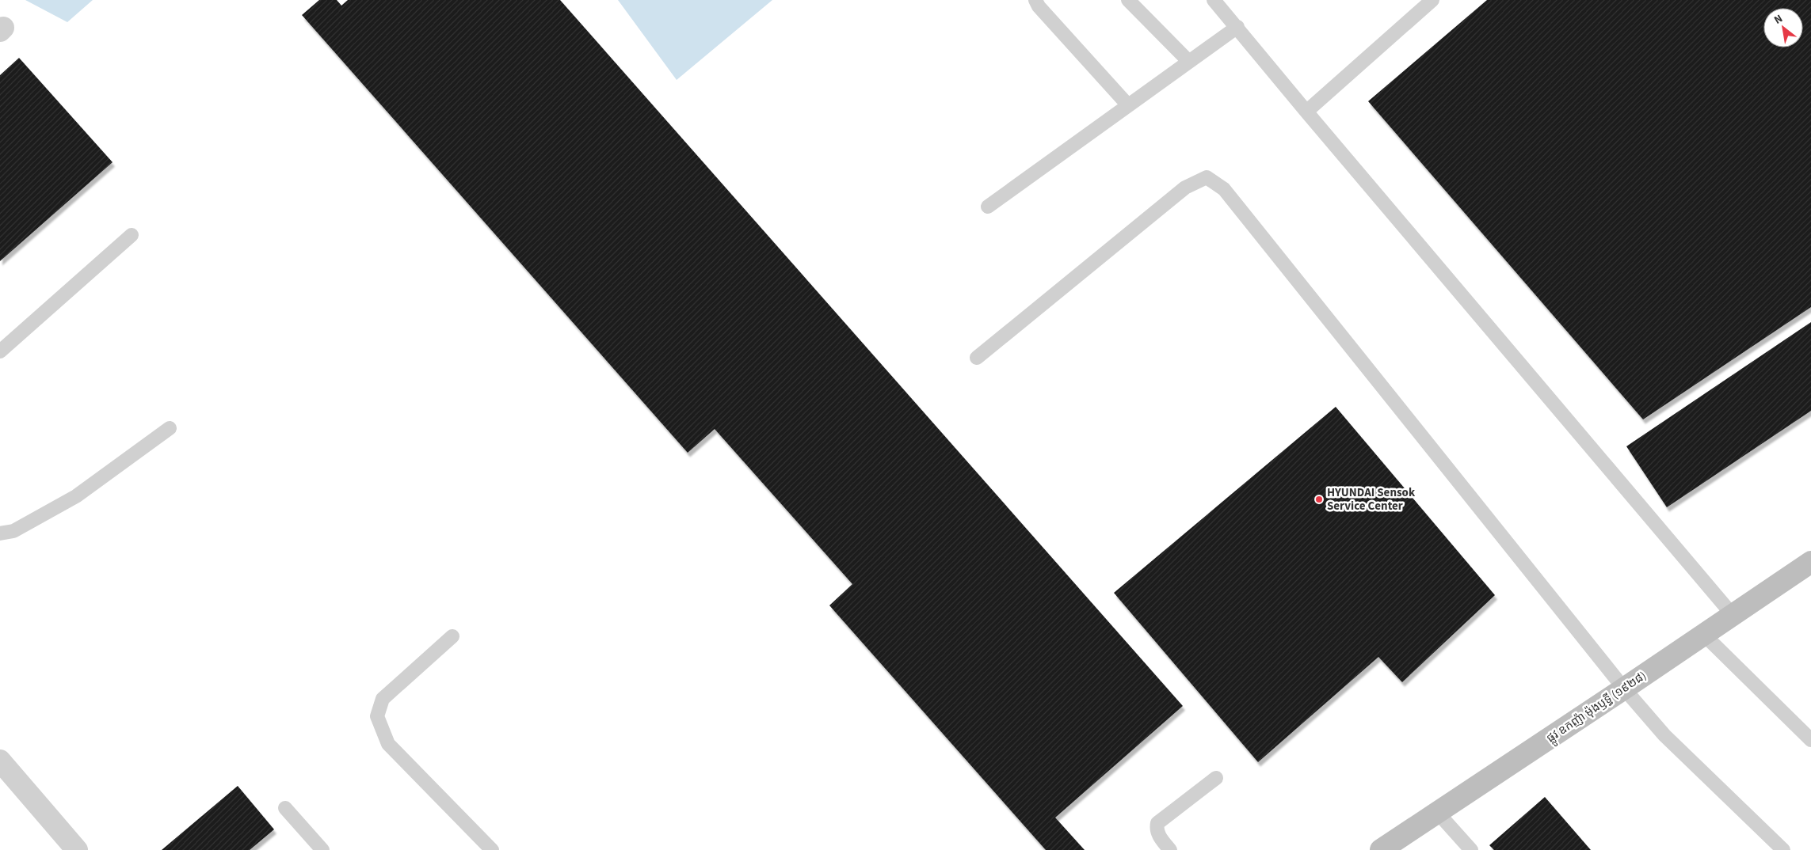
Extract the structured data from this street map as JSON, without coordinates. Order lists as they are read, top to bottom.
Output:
{
  "streets": {
    "main road": ["ផ្លូវ ឧកញ៉ា ម៉ុងឫទ្ធី (១៩២៨)"]
  },
  "places": ["HYUNDAI Sensok Service Center"],
  "north": "top left"
}
